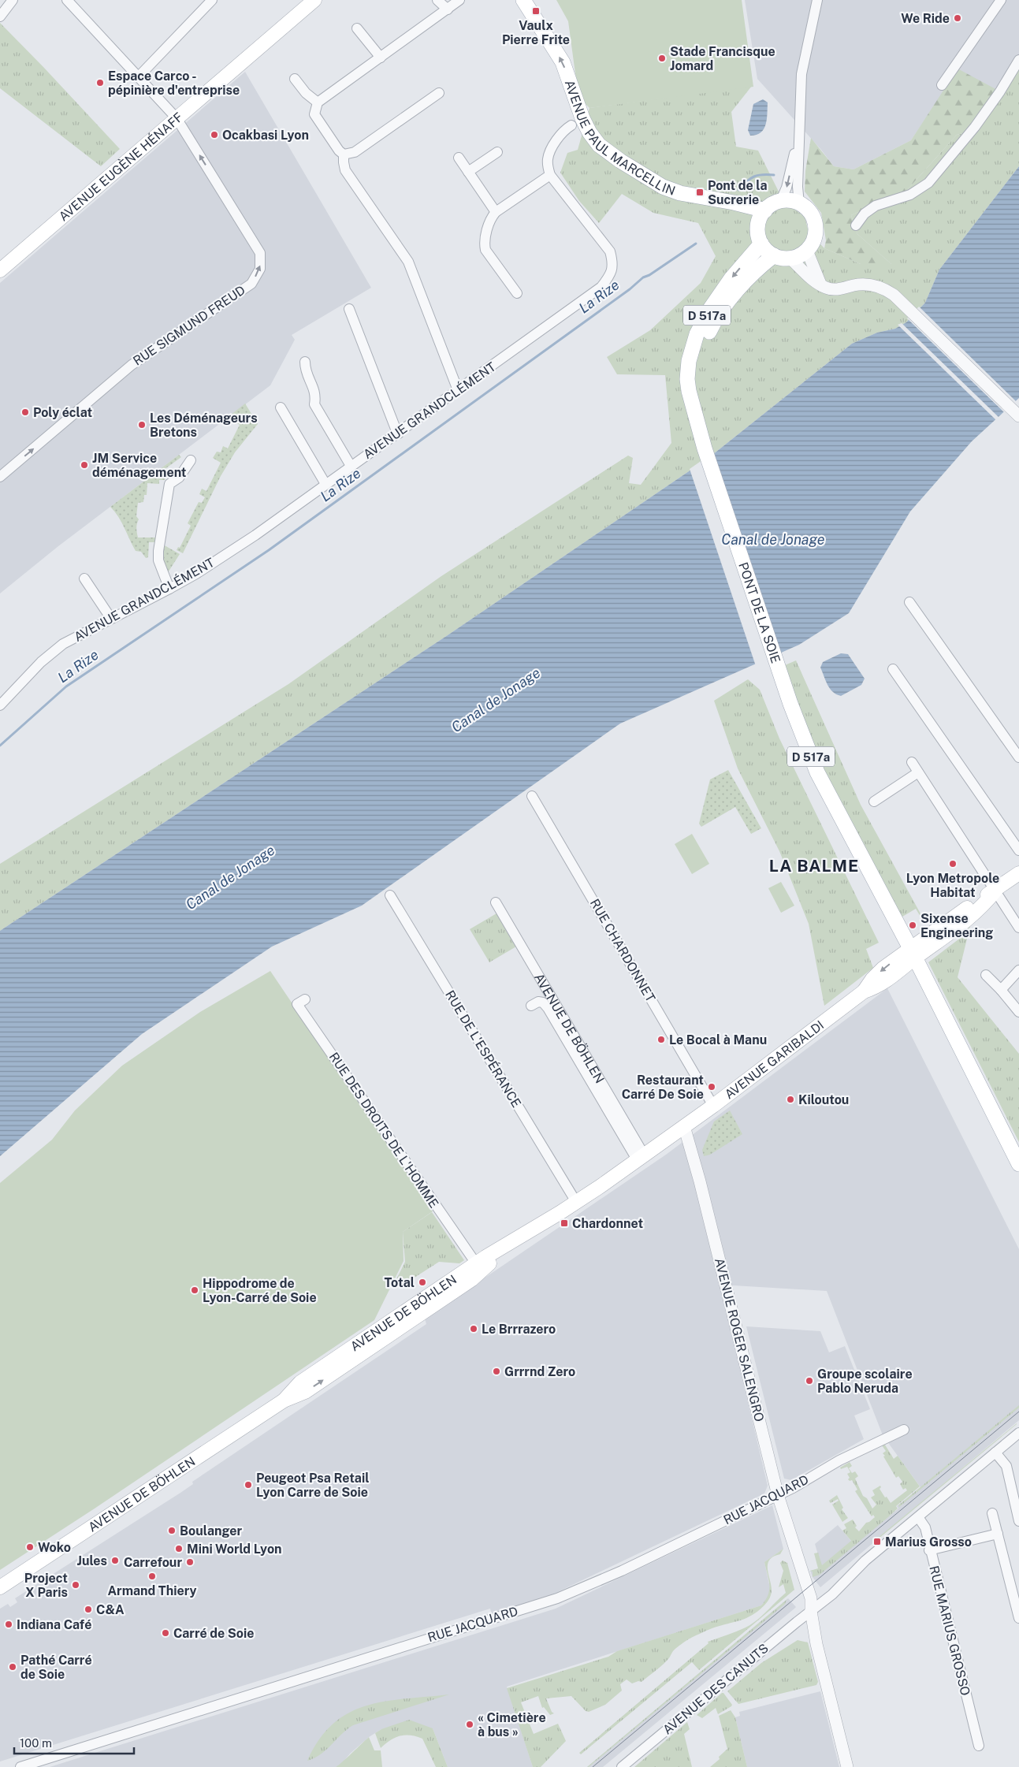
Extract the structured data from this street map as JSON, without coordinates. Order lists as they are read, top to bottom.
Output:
{
  "streets": {
    "main road": [
      "AVENUE PAUL MARCELLIN",
      "AVENUE EUGÈNE HÉNAFF",
      "D 517a",
      "PONT DE LA SOIE",
      "AVENUE DE BÖHLEN",
      "AVENUE GARIBALDI"
    ],
    "street": [
      "RUE SIGMUND FREUD",
      "AVENUE GRANDCLÉMENT",
      "RUE CHARDONNET",
      "RUE DE L'ESPÉRANCE",
      "RUE DES DROITS DE L'HOMME",
      "AVENUE ROGER SALENGRO",
      "RUE JACQUARD",
      "RUE MARIUS GROSSO",
      "AVENUE DES CANUTS"
    ]
  },
  "crossings": [
    ["AVENUE PAUL MARCELLIN", "D 517a"],
    ["AVENUE EUGÈNE HÉNAFF", "RUE SIGMUND FREUD"],
    ["D 517a", "PONT DE LA SOIE"],
    ["PONT DE LA SOIE", "AVENUE GARIBALDI"],
    ["RUE CHARDONNET", "AVENUE GARIBALDI"],
    ["AVENUE DE BÖHLEN", "RUE DE L'ESPÉRANCE"],
    ["AVENUE DE BÖHLEN", "AVENUE GARIBALDI"],
    ["AVENUE DE BÖHLEN", "RUE DES DROITS DE L'HOMME"],
    ["AVENUE DE BÖHLEN", "AVENUE ROGER SALENGRO"],
    ["AVENUE GARIBALDI", "AVENUE ROGER SALENGRO"],
    ["AVENUE ROGER SALENGRO", "RUE JACQUARD"],
    ["AVENUE ROGER SALENGRO", "AVENUE DES CANUTS"]
  ],
  "one_way": ["AVENUE PAUL MARCELLIN"],
  "districts": ["LA BALME"],
  "water": ["La Rize", "Canal de Jonage"],
  "places": {
    "transit": [
      "Vaulx Pierre Frite",
      "Pont de la Sucrerie",
      "Chardonnet",
      "Marius Grosso"
    ],
    "other": [
      "We Ride",
      "Stade Francisque Jomard",
      "Espace Carco - pépinière d'entreprise",
      "Ocakbasi Lyon",
      "Poly éclat",
      "Les Déménageurs Bretons",
      "JM Service déménagement",
      "Lyon Metropole Habitat",
      "Sixense Engineering",
      "Le Bocal à Manu",
      "Restaurant Carré De Soie",
      "Kiloutou",
      "Total",
      "Hippodrome de Lyon-Carré de Soie",
      "Le Brrrazero",
      "Grrrnd Zero",
      "Groupe scolaire Pablo Neruda",
      "Peugeot Psa Retail Lyon Carre de Soie",
      "Boulanger",
      "Woko",
      "Mini World Lyon",
      "Jules",
      "Carrefour",
      "Armand Thiery",
      "Project X Paris",
      "C&A",
      "Indiana Café",
      "Carré de Soie",
      "Pathé Carré de Soie",
      "« Cimetière à bus »"
    ]
  },
  "scale_bar": "100 m"
}
